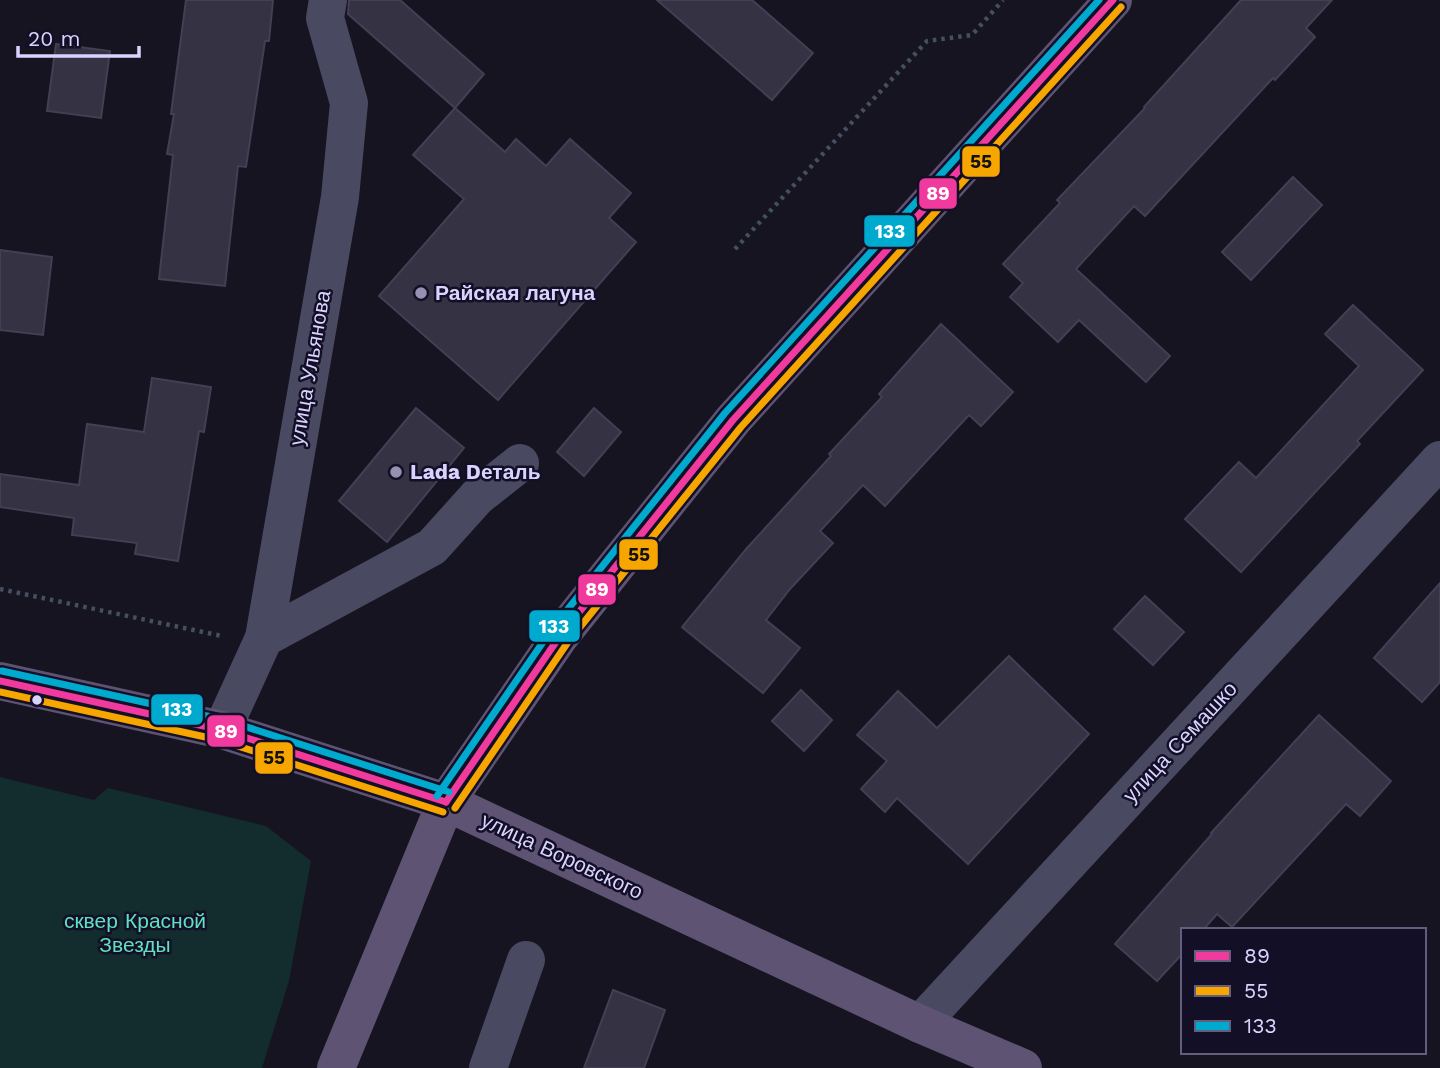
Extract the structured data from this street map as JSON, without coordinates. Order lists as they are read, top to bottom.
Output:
{
  "streets": {
    "main road": ["улица Воровского"],
    "street": ["улица Ульянова", "улица Семашко"]
  },
  "crossings": [
    ["улица Ульянова", "улица Воровского"],
    ["улица Семашко", "улица Воровского"]
  ],
  "parks": ["сквер Красной Звезды"],
  "places": ["Райская лагуна", "Lada Dеталь"],
  "lines": ["transit line 89", "transit line 133", "transit line 55"],
  "legend": ["89", "55", "133"],
  "scale_bar": "20 m"
}
